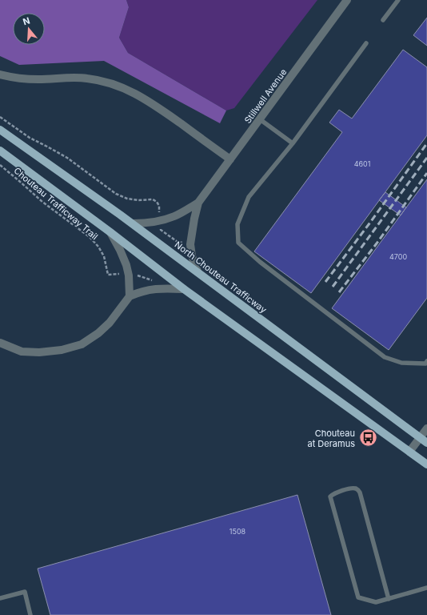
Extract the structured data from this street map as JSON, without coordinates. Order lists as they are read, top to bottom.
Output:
{
  "streets": {
    "main road": ["North Chouteau Trafficway"],
    "street": ["Stillwell Avenue"],
    "path": ["Chouteau Trafficway Trail"]
  },
  "crossings": [
    ["Stillwell Avenue", "North Chouteau Trafficway"]
  ],
  "places": {
    "bus stop": ["Chouteau at Deramus"]
  },
  "house_numbers": ["4601", "4700", "1508"],
  "north": "top"
}
